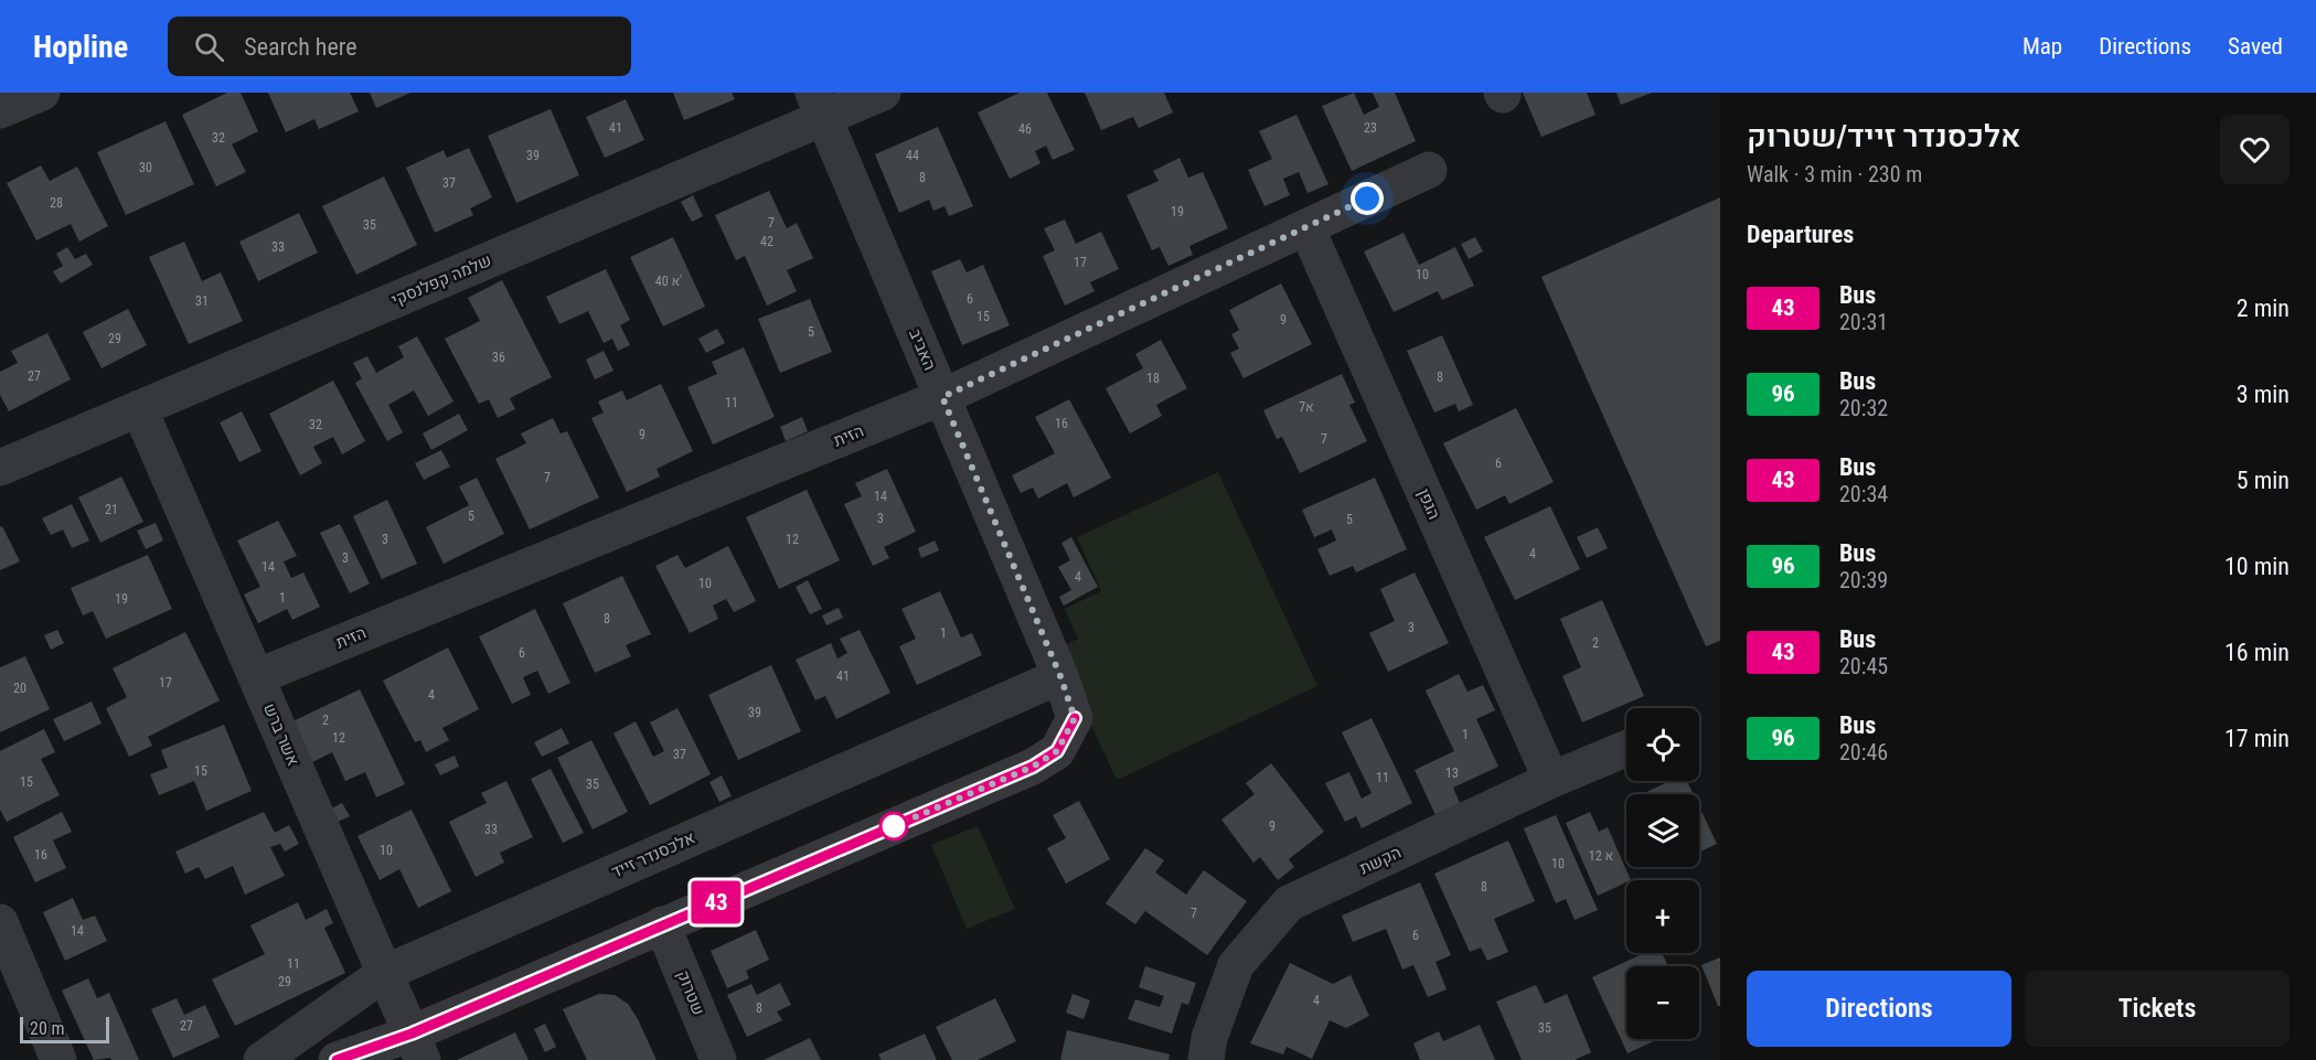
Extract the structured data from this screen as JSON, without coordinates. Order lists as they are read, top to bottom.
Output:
{
  "streets": {
    "street": [
      "שלמה קפלנסקי",
      "האביב",
      "הזית",
      "הגפן",
      "אשר ברש",
      "אלכסנדר זייד",
      "הקשת",
      "שטרוק"
    ]
  },
  "crossings": [
    ["שלמה קפלנסקי", "האביב"],
    ["שלמה קפלנסקי", "אשר ברש"],
    ["האביב", "הזית"],
    ["האביב", "אלכסנדר זייד"],
    ["האביב", "שטרוק"],
    ["הזית", "הגפן"],
    ["הזית", "אשר ברש"],
    ["הגפן", "הקשת"],
    ["אשר ברש", "אלכסנדר זייד"]
  ],
  "lines": ["bus line 43"],
  "house_numbers": [
    "41",
    "23",
    "46",
    "32",
    "39",
    "44",
    "30",
    "8",
    "37",
    "28",
    "19",
    "7",
    "35",
    "42",
    "33",
    "17",
    "10",
    "40 א'",
    "6",
    "31",
    "15",
    "9",
    "5",
    "29",
    "36",
    "27",
    "8",
    "18",
    "11",
    "7א",
    "16",
    "32",
    "9",
    "7",
    "6",
    "7",
    "14",
    "21",
    "5",
    "3",
    "5",
    "3",
    "12",
    "4",
    "3",
    "14",
    "4",
    "10",
    "1",
    "19",
    "8",
    "3",
    "1",
    "2",
    "6",
    "41",
    "17",
    "20",
    "4",
    "39",
    "2",
    "1",
    "12",
    "37",
    "15",
    "13",
    "11",
    "15",
    "35",
    "9",
    "33",
    "10",
    "16",
    "12 א",
    "10",
    "8",
    "7",
    "14",
    "6",
    "11",
    "29",
    "4",
    "8",
    "27",
    "35"
  ],
  "scale_bar": "20 m",
  "page": {
    "header": "Hopline",
    "search": "Search here",
    "nav": ["Map", "Directions", "Saved"],
    "on_map": "43",
    "heading": [
      ["אלכסנדר זייד/שטרוק", "Walk · 3 min · 230 m"],
      "Departures"
    ],
    "list": [
      {
        "mark": "43",
        "name": "Bus",
        "note": "20:31",
        "value": "2 min"
      },
      {
        "mark": "96",
        "name": "Bus",
        "note": "20:32",
        "value": "3 min"
      },
      {
        "mark": "43",
        "name": "Bus",
        "note": "20:34",
        "value": "5 min"
      },
      {
        "mark": "96",
        "name": "Bus",
        "note": "20:39",
        "value": "10 min"
      },
      {
        "mark": "43",
        "name": "Bus",
        "note": "20:45",
        "value": "16 min"
      },
      {
        "mark": "96",
        "name": "Bus",
        "note": "20:46",
        "value": "17 min"
      }
    ],
    "map_buttons": ["+", "−"],
    "buttons": ["Directions", "Tickets"],
    "scale": "20 m"
  }
}
